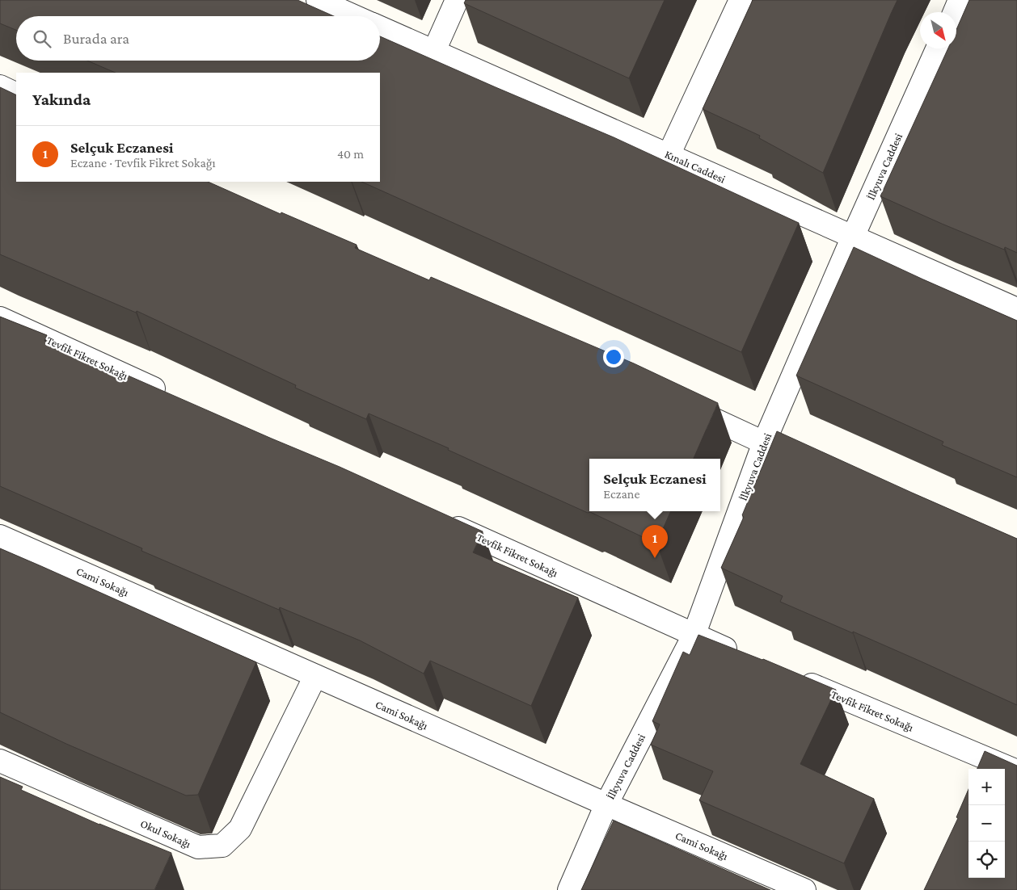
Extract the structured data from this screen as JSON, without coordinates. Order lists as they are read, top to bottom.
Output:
{
  "streets": {
    "street": [
      "Kınalı Caddesi",
      "İlkyuva Caddesi",
      "Tevfik Fikret Sokağı",
      "Cami Sokağı",
      "Okul Sokağı"
    ]
  },
  "crossings": [
    ["Kınalı Caddesi", "İlkyuva Caddesi"],
    ["İlkyuva Caddesi", "Tevfik Fikret Sokağı"],
    ["İlkyuva Caddesi", "Cami Sokağı"],
    ["Cami Sokağı", "Okul Sokağı"]
  ],
  "north": "bottom right",
  "page": {
    "search": "Burada ara",
    "heading": "Yakında",
    "list": [
      {
        "mark": "1",
        "name": "Selçuk Eczanesi",
        "note": "Eczane · Tevfik Fikret Sokağı",
        "value": "40 m"
      }
    ],
    "popup": ["Selçuk Eczanesi", "Eczane"],
    "pins": "1",
    "map_buttons": ["+", "−"]
  }
}
